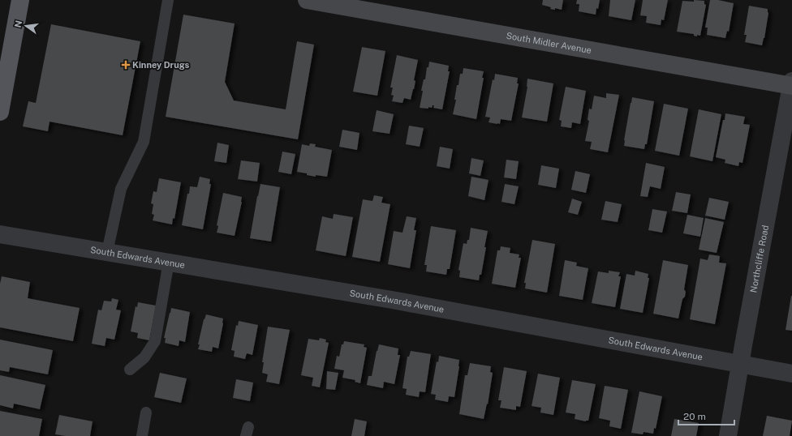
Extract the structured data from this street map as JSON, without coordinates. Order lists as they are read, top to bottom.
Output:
{
  "streets": {
    "main road": ["South Midler Avenue"],
    "street": ["South Edwards Avenue", "Northcliffe Road"]
  },
  "crossings": [
    ["South Midler Avenue", "Northcliffe Road"],
    ["South Edwards Avenue", "Northcliffe Road"]
  ],
  "places": {
    "health": ["Kinney Drugs"]
  },
  "scale_bar": "20 m",
  "north": "left"
}
